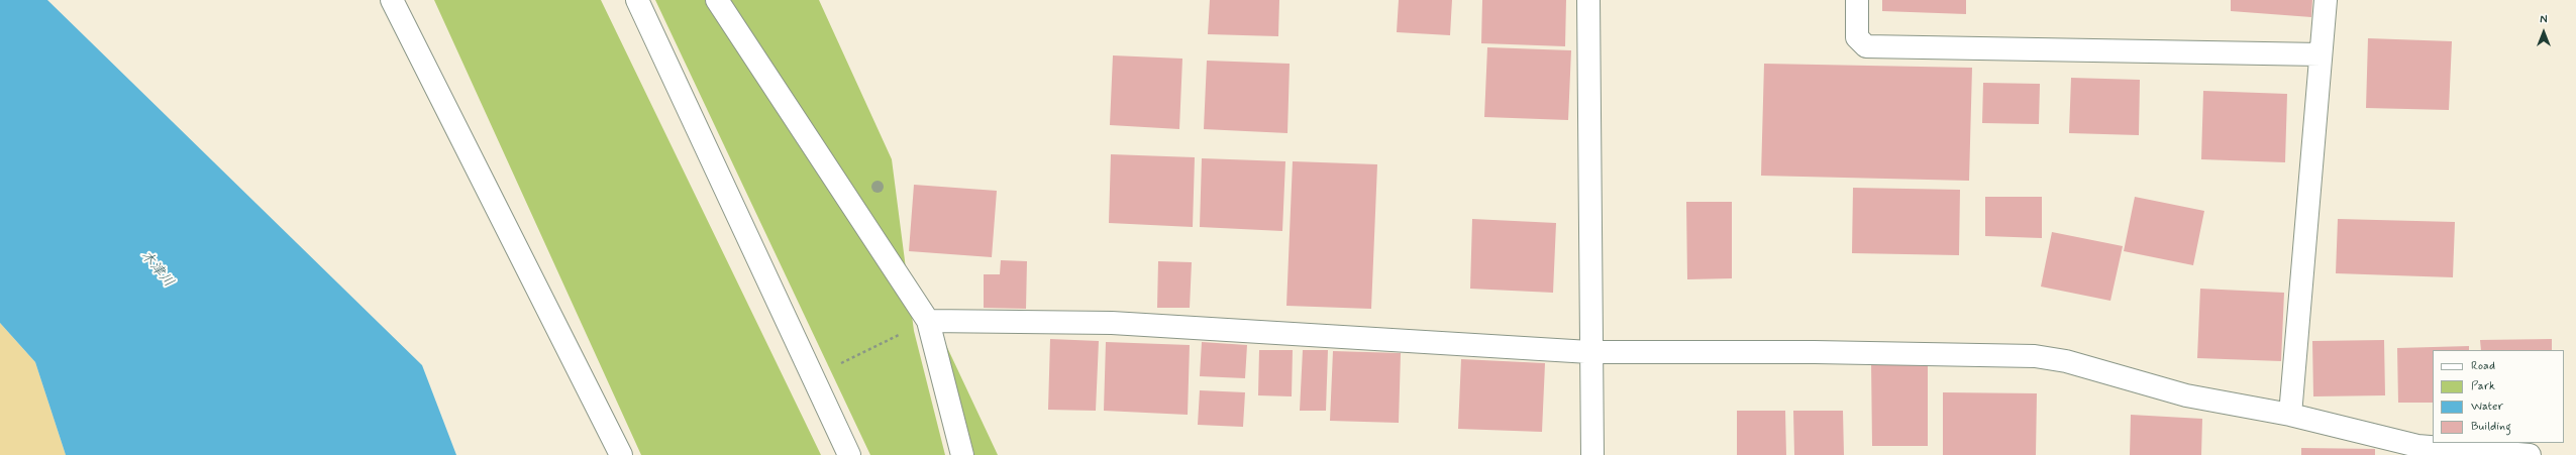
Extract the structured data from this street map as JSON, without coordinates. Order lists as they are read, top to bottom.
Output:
{
  "water": ["木津川"],
  "legend": [
    "Road",
    "Park",
    "Water",
    "Building"
  ],
  "north": "top"
}
